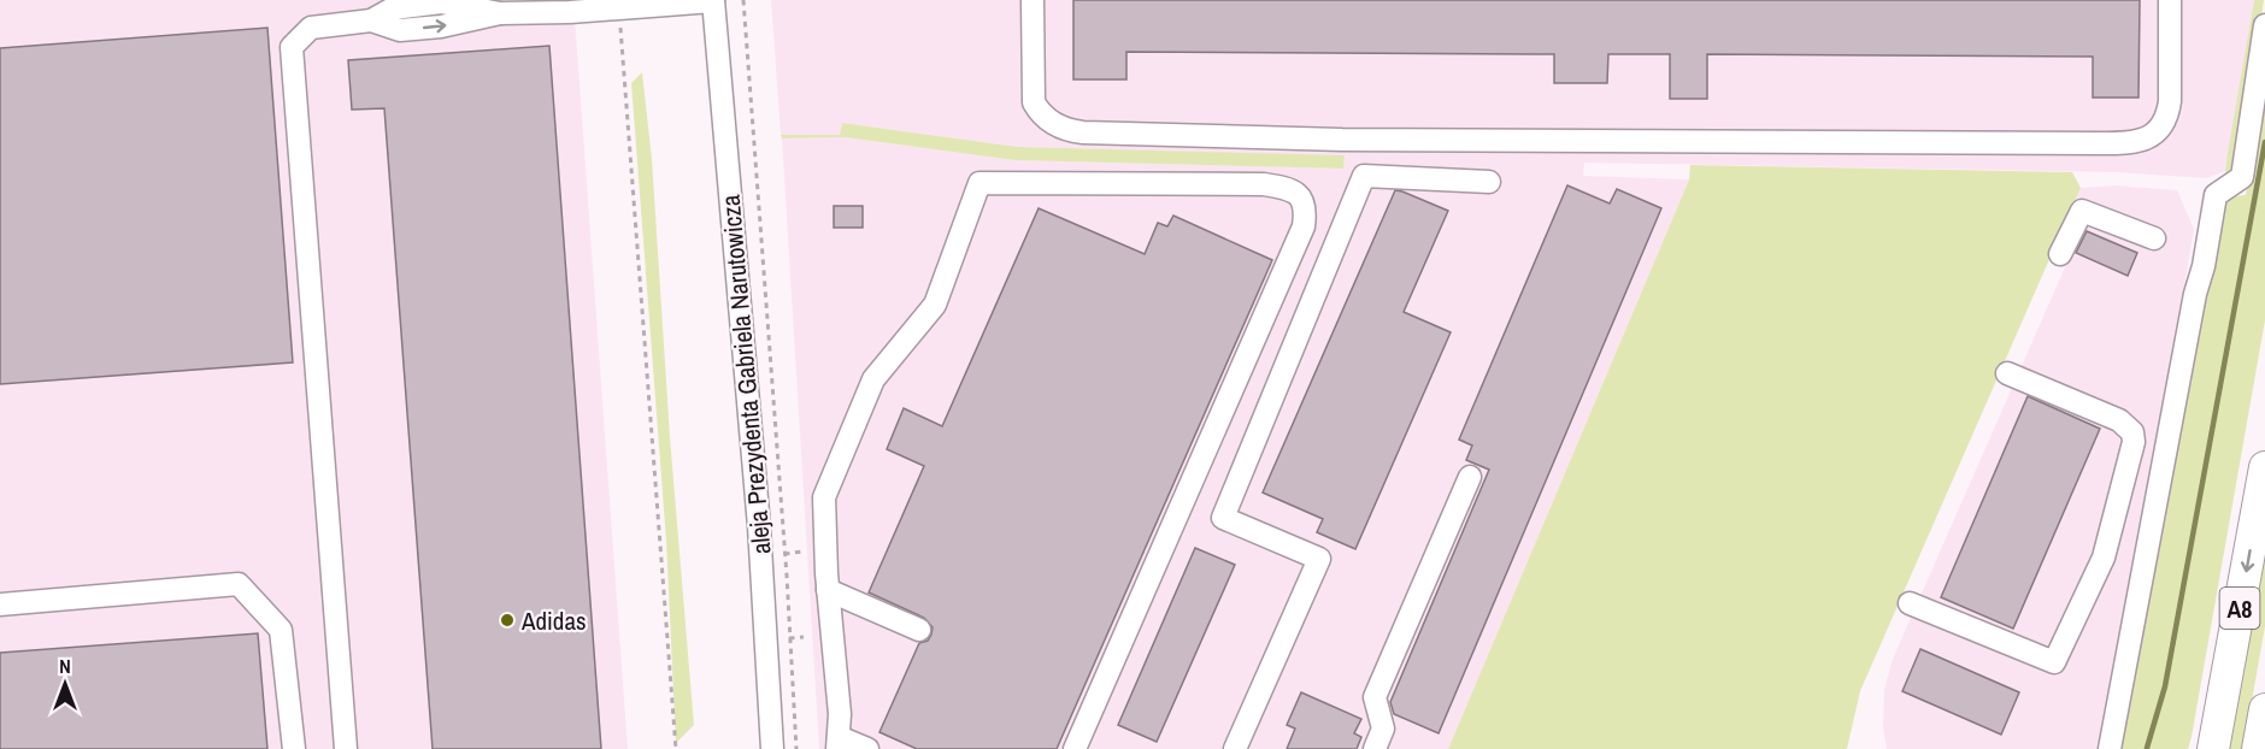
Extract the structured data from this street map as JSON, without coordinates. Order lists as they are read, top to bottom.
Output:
{
  "streets": {
    "highway": ["A8"],
    "street": ["aleja Prezydenta Gabriela Narutowicza"]
  },
  "places": ["Adidas"],
  "north": "top"
}
